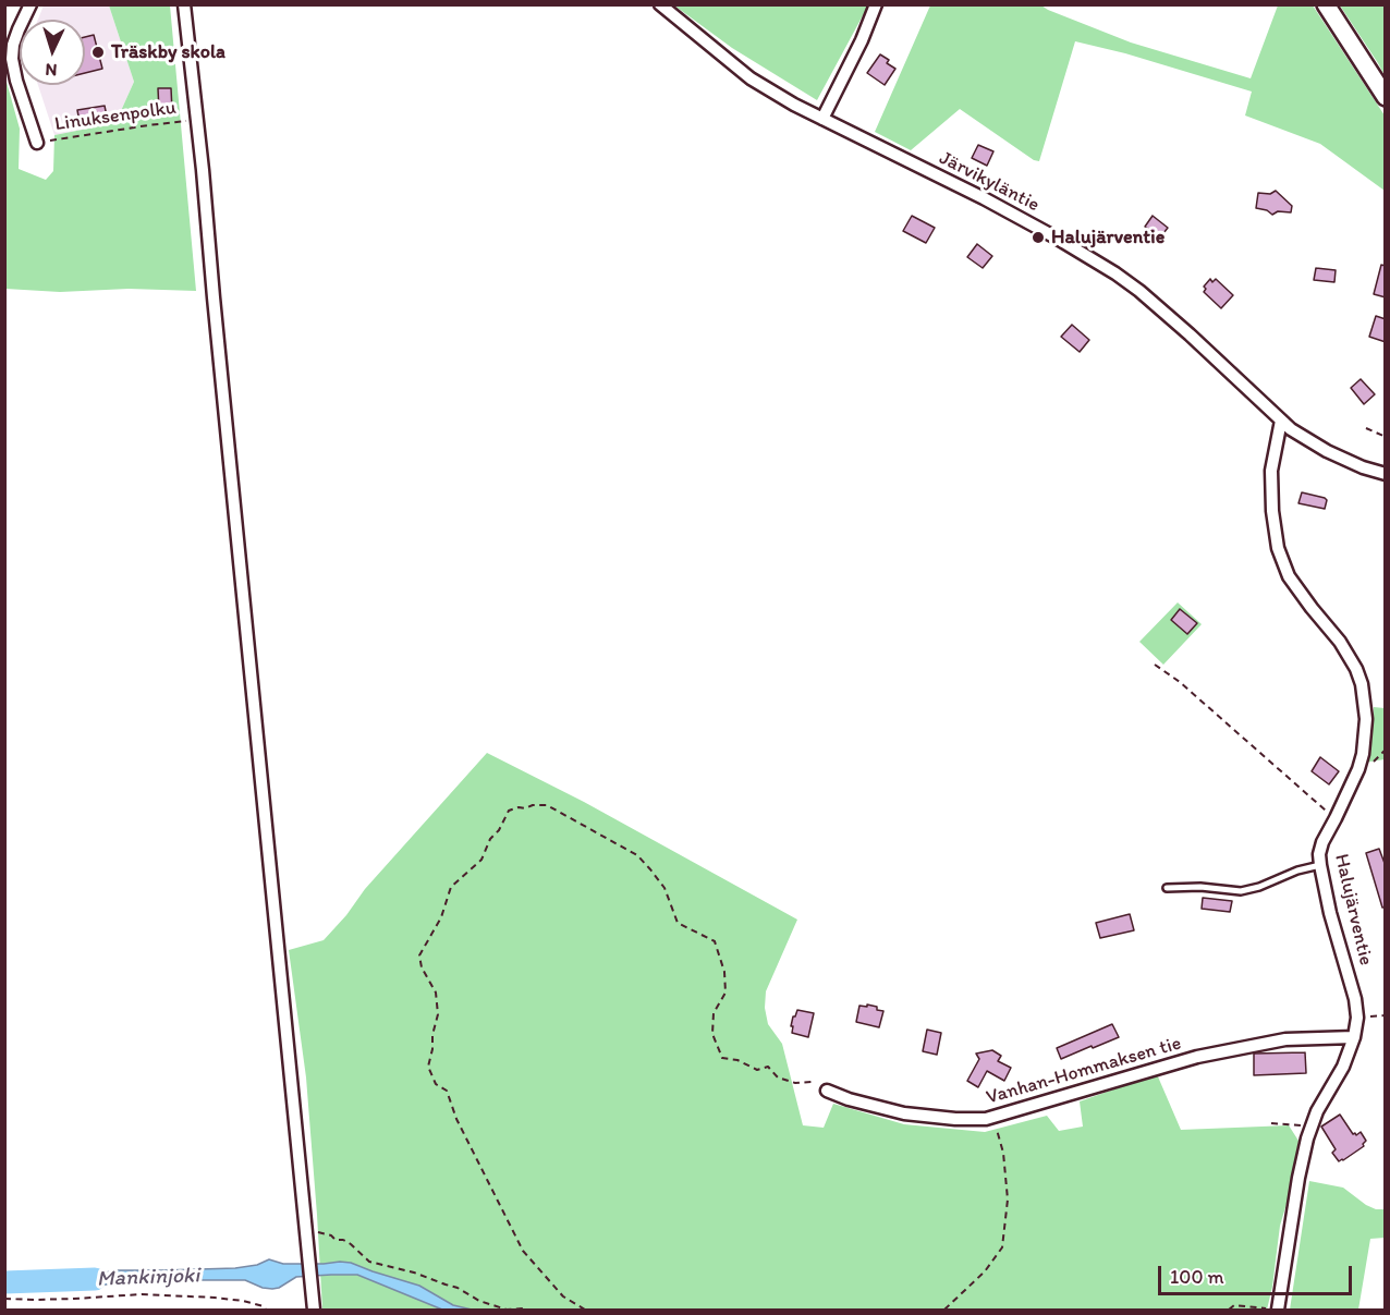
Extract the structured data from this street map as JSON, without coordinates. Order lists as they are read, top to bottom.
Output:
{
  "streets": {
    "street": ["Järvikyläntie", "Halujärventie", "Vanhan-Hommaksen tie"],
    "path": ["Linuksenpolku"]
  },
  "crossings": [
    ["Järvikyläntie", "Halujärventie"],
    ["Halujärventie", "Vanhan-Hommaksen tie"]
  ],
  "water": ["Mankinjoki"],
  "places": ["Träskby skola", "Halujärventie"],
  "scale_bar": "100 m",
  "north": "bottom"
}
